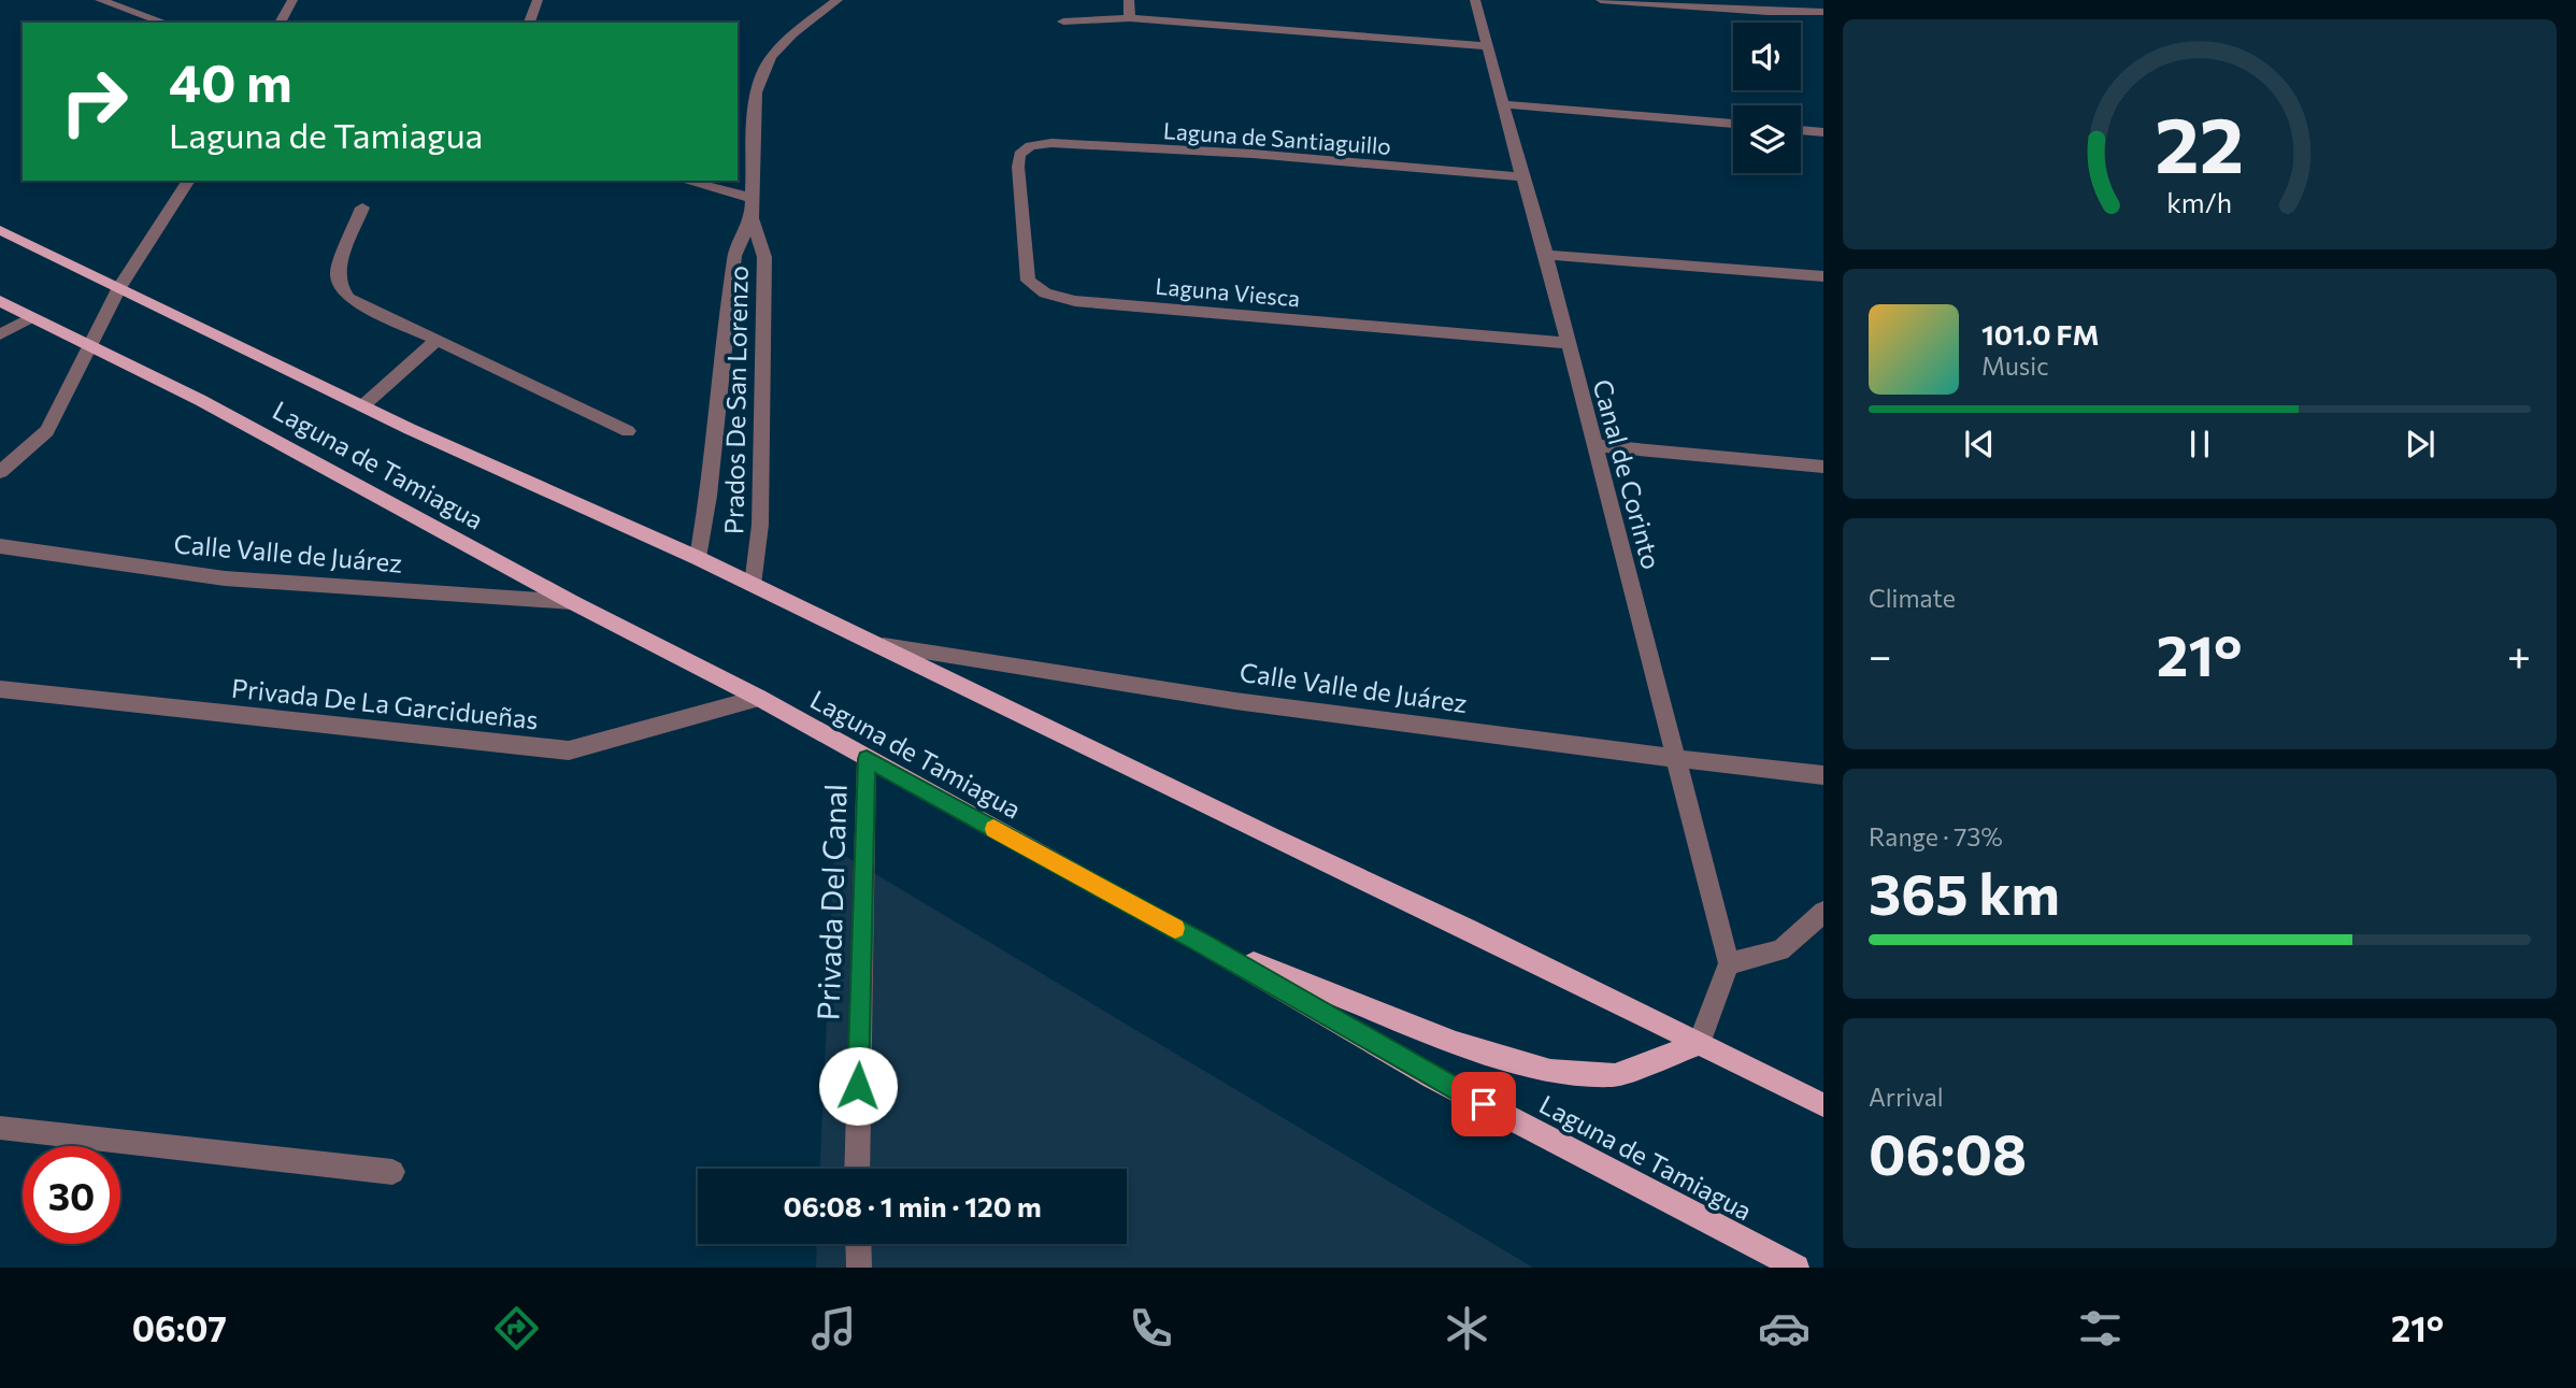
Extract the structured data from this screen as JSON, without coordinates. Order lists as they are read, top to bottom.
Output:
{
  "streets": {
    "main road": ["Laguna de Tamiagua"],
    "street": [
      "Laguna de Santiaguillo",
      "Laguna Viesca",
      "Prados De San Lorenzo",
      "Canal de Corinto",
      "Calle Valle de Juárez",
      "Privada De La Garcidueñas",
      "Privada Del Canal"
    ]
  },
  "crossings": [
    ["Laguna de Santiaguillo", "Laguna Viesca"],
    ["Laguna de Santiaguillo", "Canal de Corinto"],
    ["Laguna Viesca", "Canal de Corinto"],
    ["Prados De San Lorenzo", "Laguna de Tamiagua"],
    ["Laguna de Tamiagua", "Calle Valle de Juárez"],
    ["Laguna de Tamiagua", "Privada De La Garcidueñas"],
    ["Laguna de Tamiagua", "Privada Del Canal"],
    ["Canal de Corinto", "Calle Valle de Juárez"]
  ],
  "page": {
    "turn": ["40 m", "Laguna de Tamiagua"],
    "song": ["101.0 FM", "Music"],
    "tile": [
      "Climate",
      ["Range · 73%", "365 km"],
      ["Arrival", "06:08"]
    ],
    "heat": ["−", "21°", "+"],
    "limit": "30",
    "trip": "06:08 · 1 min · 120 m",
    "tabs": ["06:07", "21°"],
    "gauge": ["22", "km/h"]
  }
}
